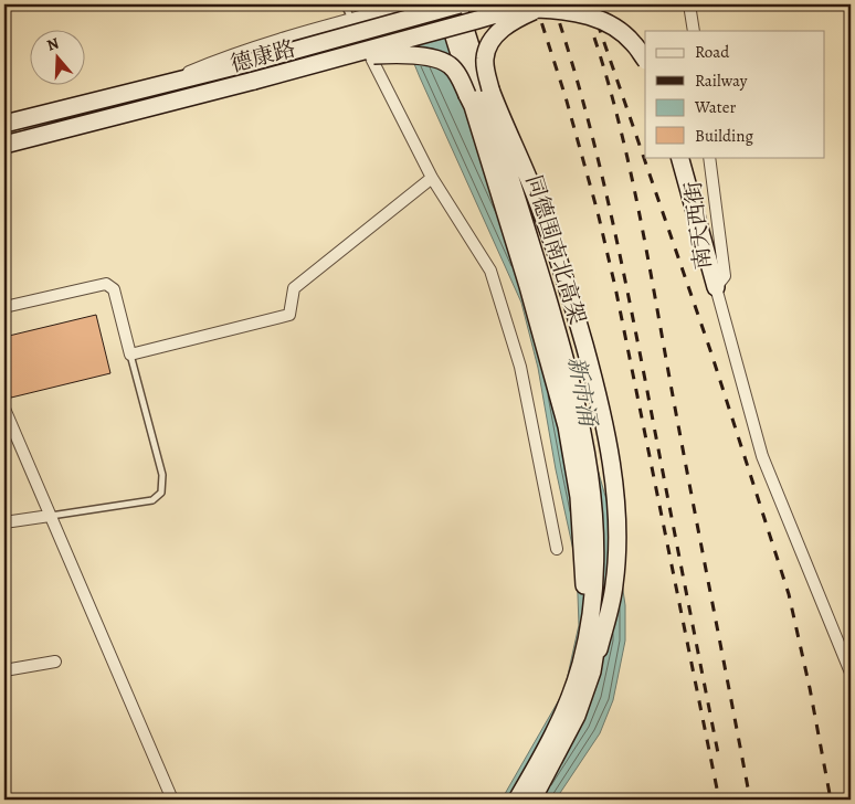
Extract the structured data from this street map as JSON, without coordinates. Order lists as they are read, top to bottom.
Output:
{
  "streets": {
    "main road": ["德康路", "同德围南北高架"],
    "street": ["南天西街"]
  },
  "crossings": [
    ["德康路", "同德围南北高架"]
  ],
  "water": ["新市涌"],
  "legend": [
    "Road",
    "Railway",
    "Water",
    "Building"
  ],
  "north": "top"
}
